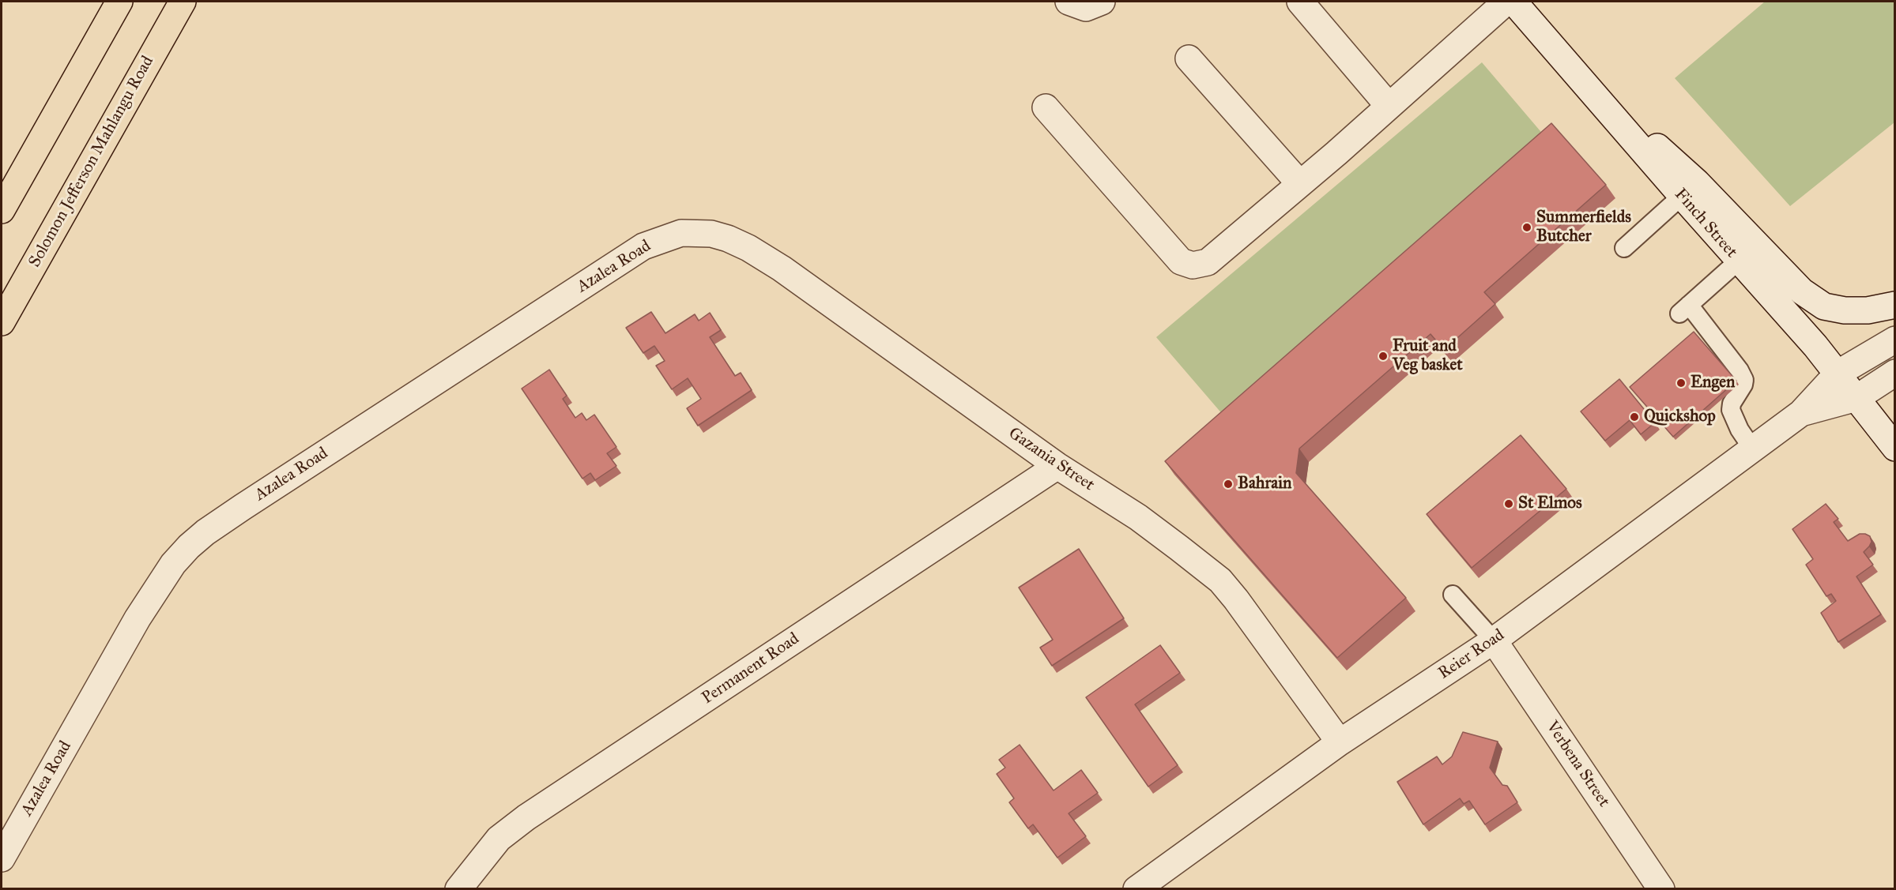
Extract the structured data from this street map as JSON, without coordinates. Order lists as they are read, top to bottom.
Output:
{
  "streets": {
    "main road": ["Solomon Jefferson Mahlangu Road"],
    "street": [
      "Finch Street",
      "Azalea Road",
      "Gazania Street",
      "Reier Road",
      "Permanent Road",
      "Verbena Street"
    ]
  },
  "crossings": [
    ["Finch Street", "Reier Road"],
    ["Azalea Road", "Gazania Street"],
    ["Gazania Street", "Reier Road"],
    ["Gazania Street", "Permanent Road"],
    ["Reier Road", "Verbena Street"]
  ],
  "places": [
    "Summerfields Butcher",
    "Fruit and Veg basket",
    "Engen",
    "Quickshop",
    "Bahrain",
    "St Elmos"
  ]
}
